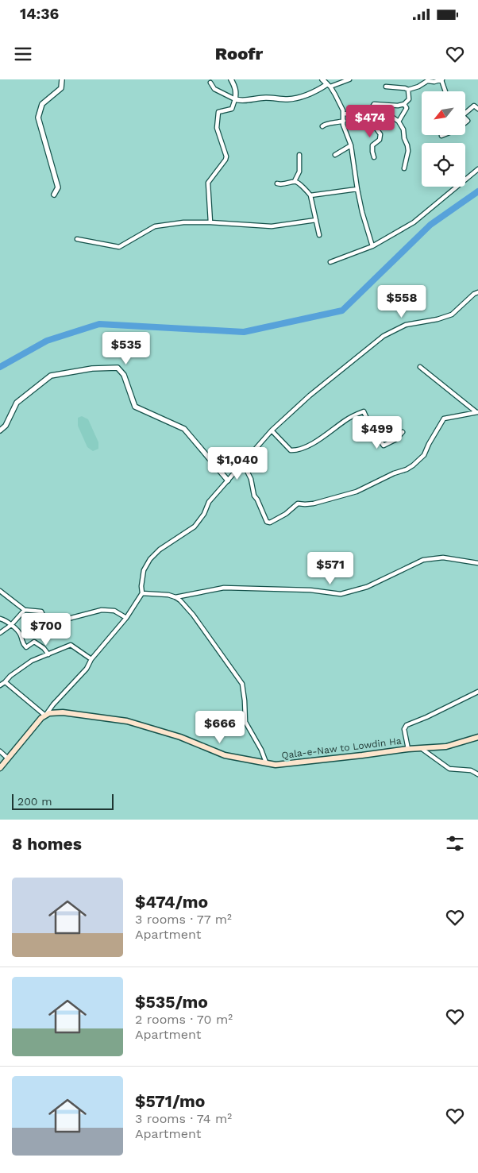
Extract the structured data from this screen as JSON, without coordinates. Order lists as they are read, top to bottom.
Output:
{
  "streets": {
    "main road": ["Qala-e-Naw to Lowdin Ha"]
  },
  "scale_bar": "200 m",
  "north": "bottom left",
  "page": {
    "status": "14:36",
    "header": "Roofr",
    "price": [
      "$474",
      "$558",
      "$535",
      "$499",
      "$1,040",
      "$571",
      "$700",
      "$666"
    ],
    "scale": "200 m",
    "heading": "8 homes",
    "list": [
      {
        "name": "$474/mo",
        "note": "3 rooms · 77 m² · Apartment"
      },
      {
        "name": "$535/mo",
        "note": "2 rooms · 70 m² · Apartment"
      },
      {
        "name": "$571/mo",
        "note": "3 rooms · 74 m² · Apartment"
      }
    ]
  }
}
